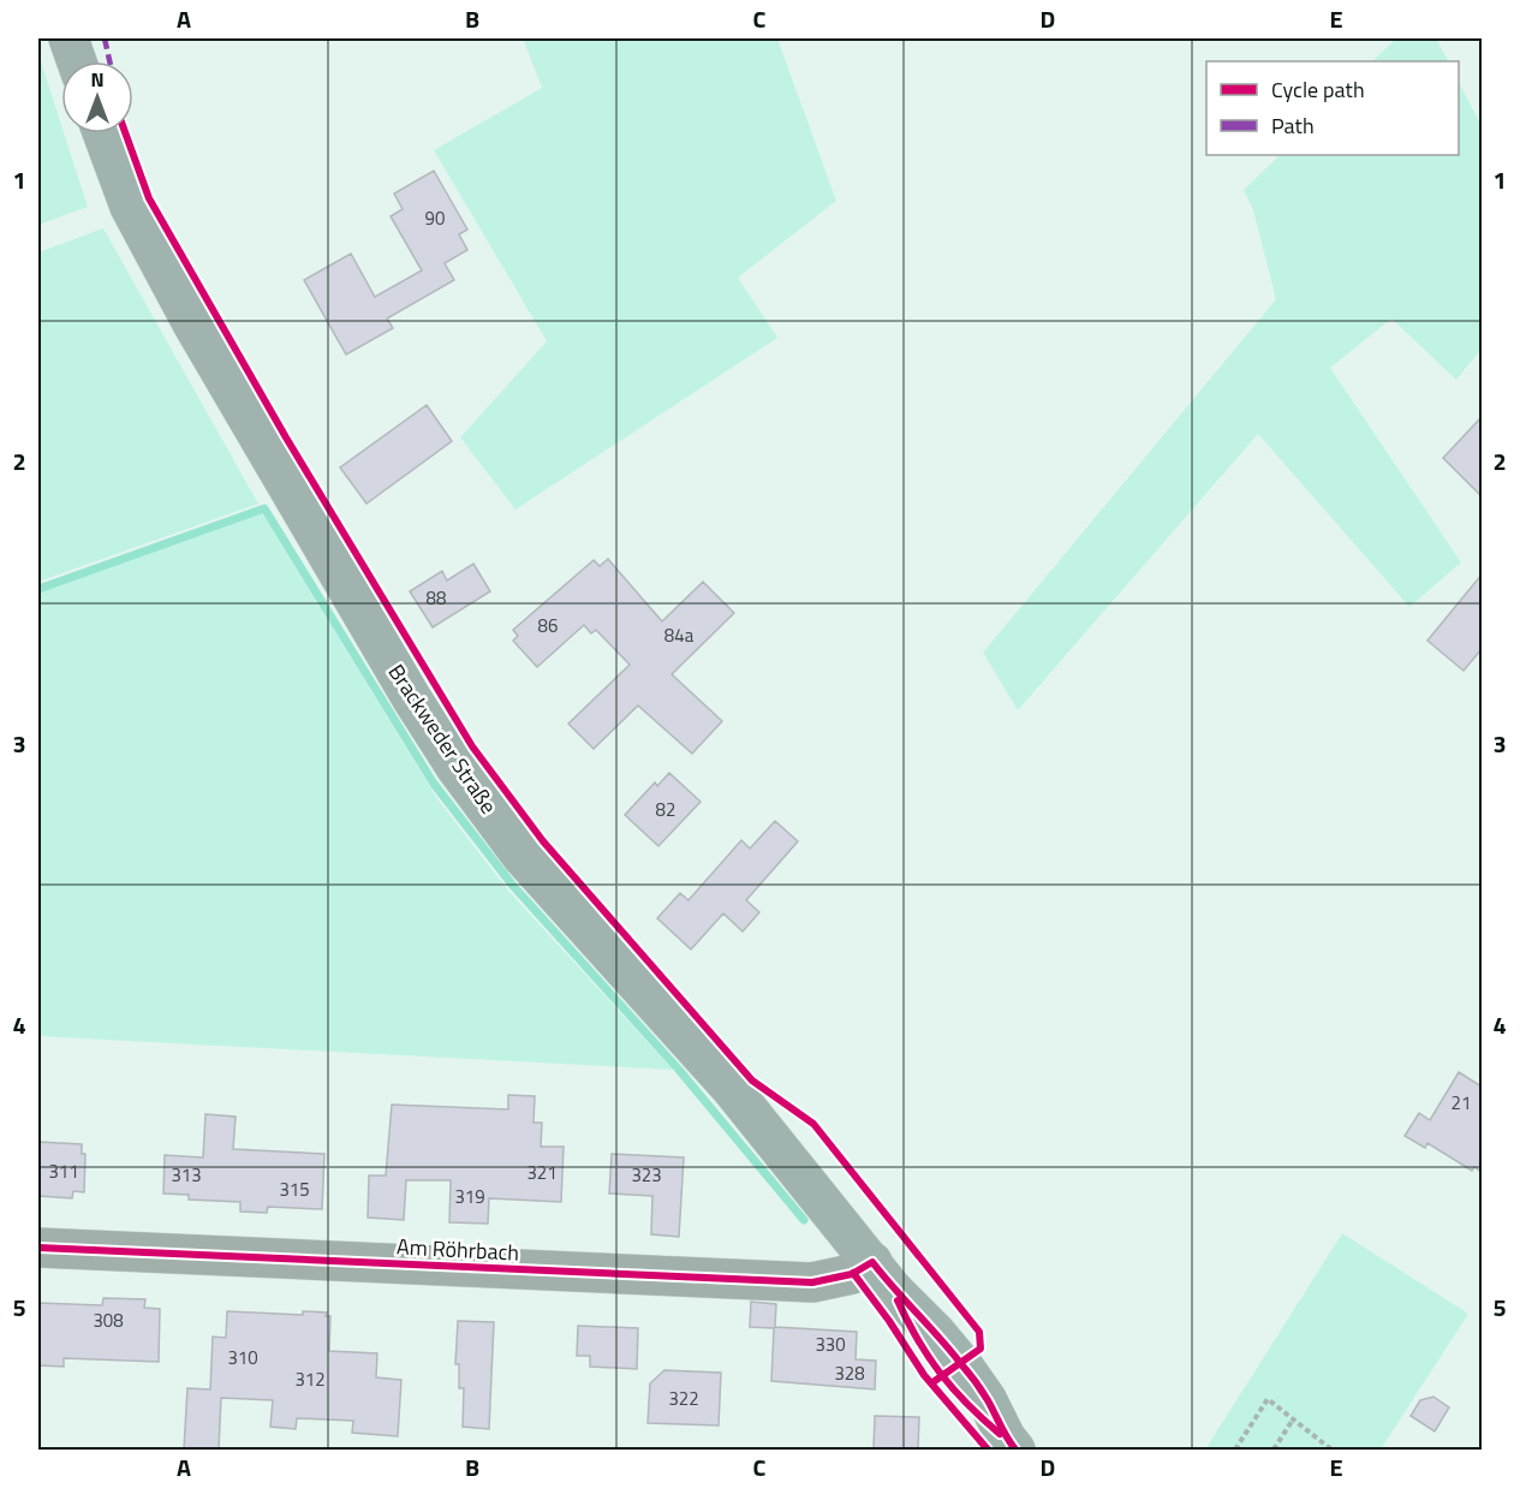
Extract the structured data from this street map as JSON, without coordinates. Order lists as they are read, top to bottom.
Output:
{
  "streets": {
    "main road": ["Brackweder Straße"],
    "street": ["Am Röhrbach"]
  },
  "crossings": [
    ["Brackweder Straße", "Am Röhrbach"]
  ],
  "house_numbers": [
    "90",
    "88",
    "86",
    "84a",
    "82",
    "21",
    "311",
    "321",
    "313",
    "323",
    "315",
    "319",
    "308",
    "330",
    "310",
    "328",
    "312",
    "322"
  ],
  "legend": ["Cycle path", "Path"],
  "north": "top",
  "grid": {
    "columns": [
      "A",
      "B",
      "C",
      "D",
      "E"
    ],
    "rows": [
      "1",
      "2",
      "3",
      "4",
      "5"
    ]
  }
}
